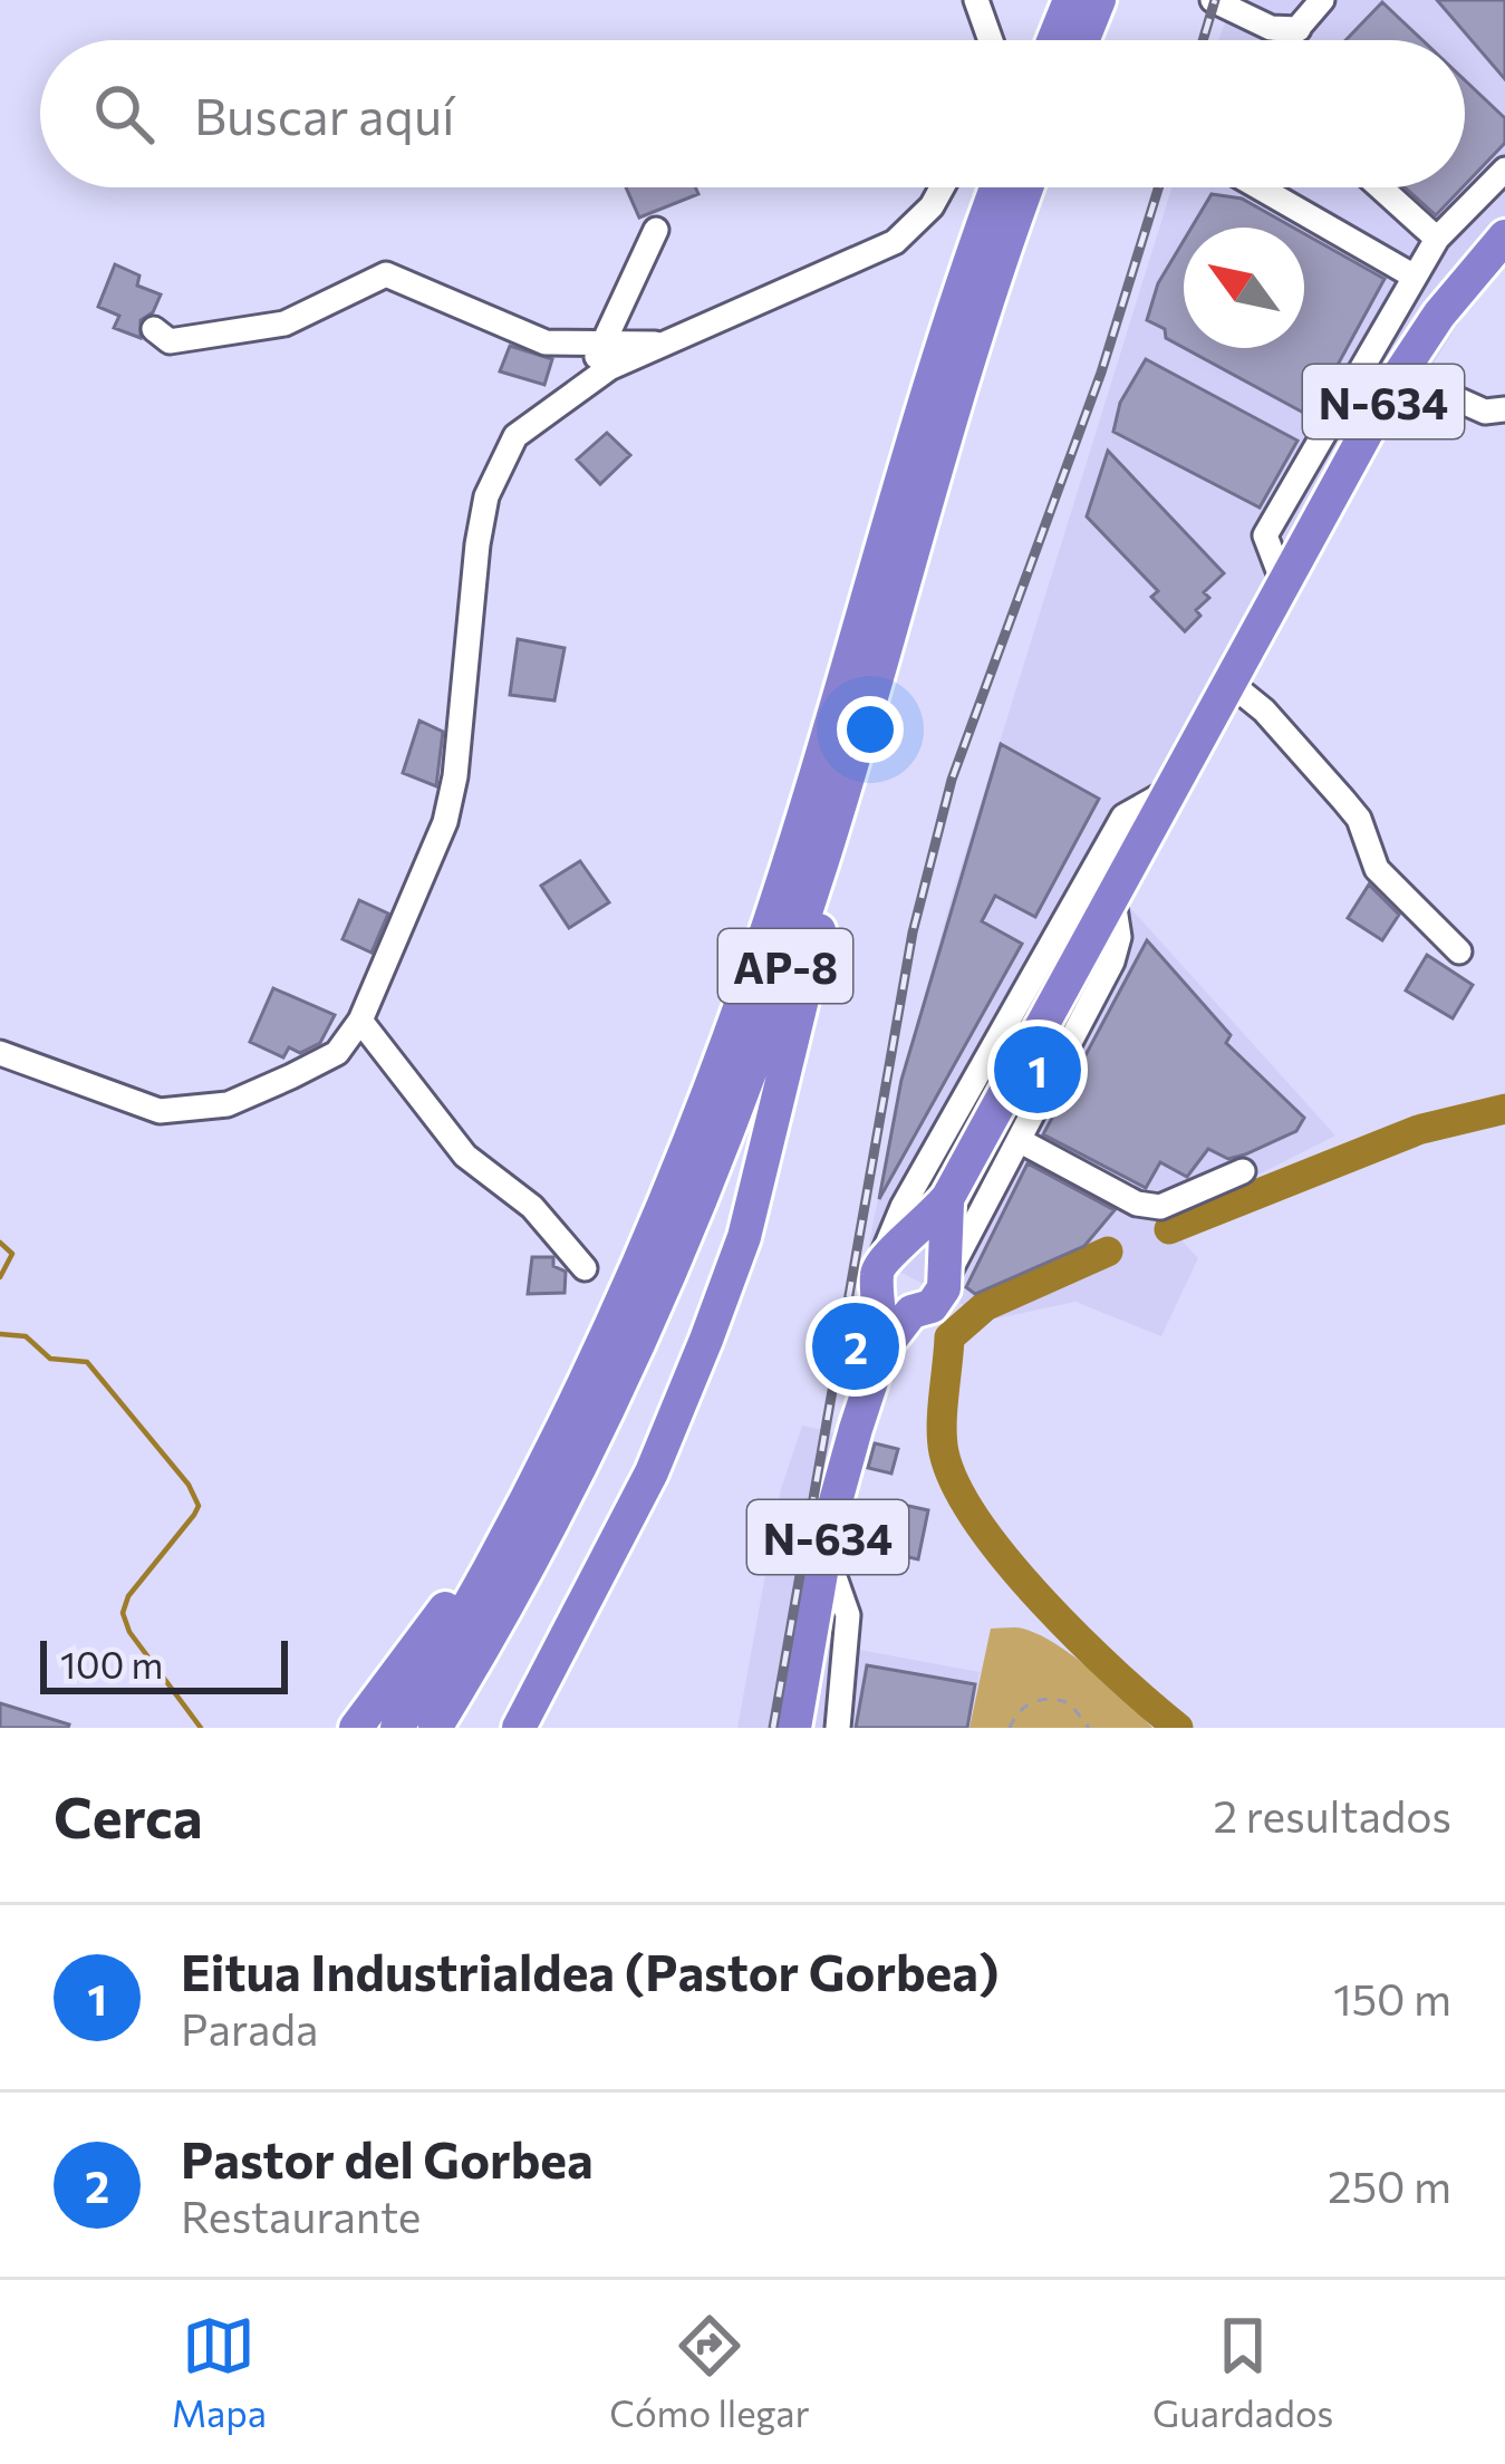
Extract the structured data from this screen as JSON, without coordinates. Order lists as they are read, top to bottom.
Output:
{
  "streets": {
    "highway": ["N-634", "AP-8"]
  },
  "scale_bar": "100 m",
  "north": "top left",
  "page": {
    "search": "Buscar aquí",
    "pins": ["1", "2"],
    "scale": "100 m",
    "heading": ["Cerca", "2 resultados"],
    "list": [
      {
        "mark": "1",
        "name": "Eitua Industrialdea (Pastor Gorbea)",
        "note": "Parada",
        "value": "150 m"
      },
      {
        "mark": "2",
        "name": "Pastor del Gorbea",
        "note": "Restaurante",
        "value": "250 m"
      }
    ],
    "nav": ["Mapa", "Cómo llegar", "Guardados"]
  }
}
